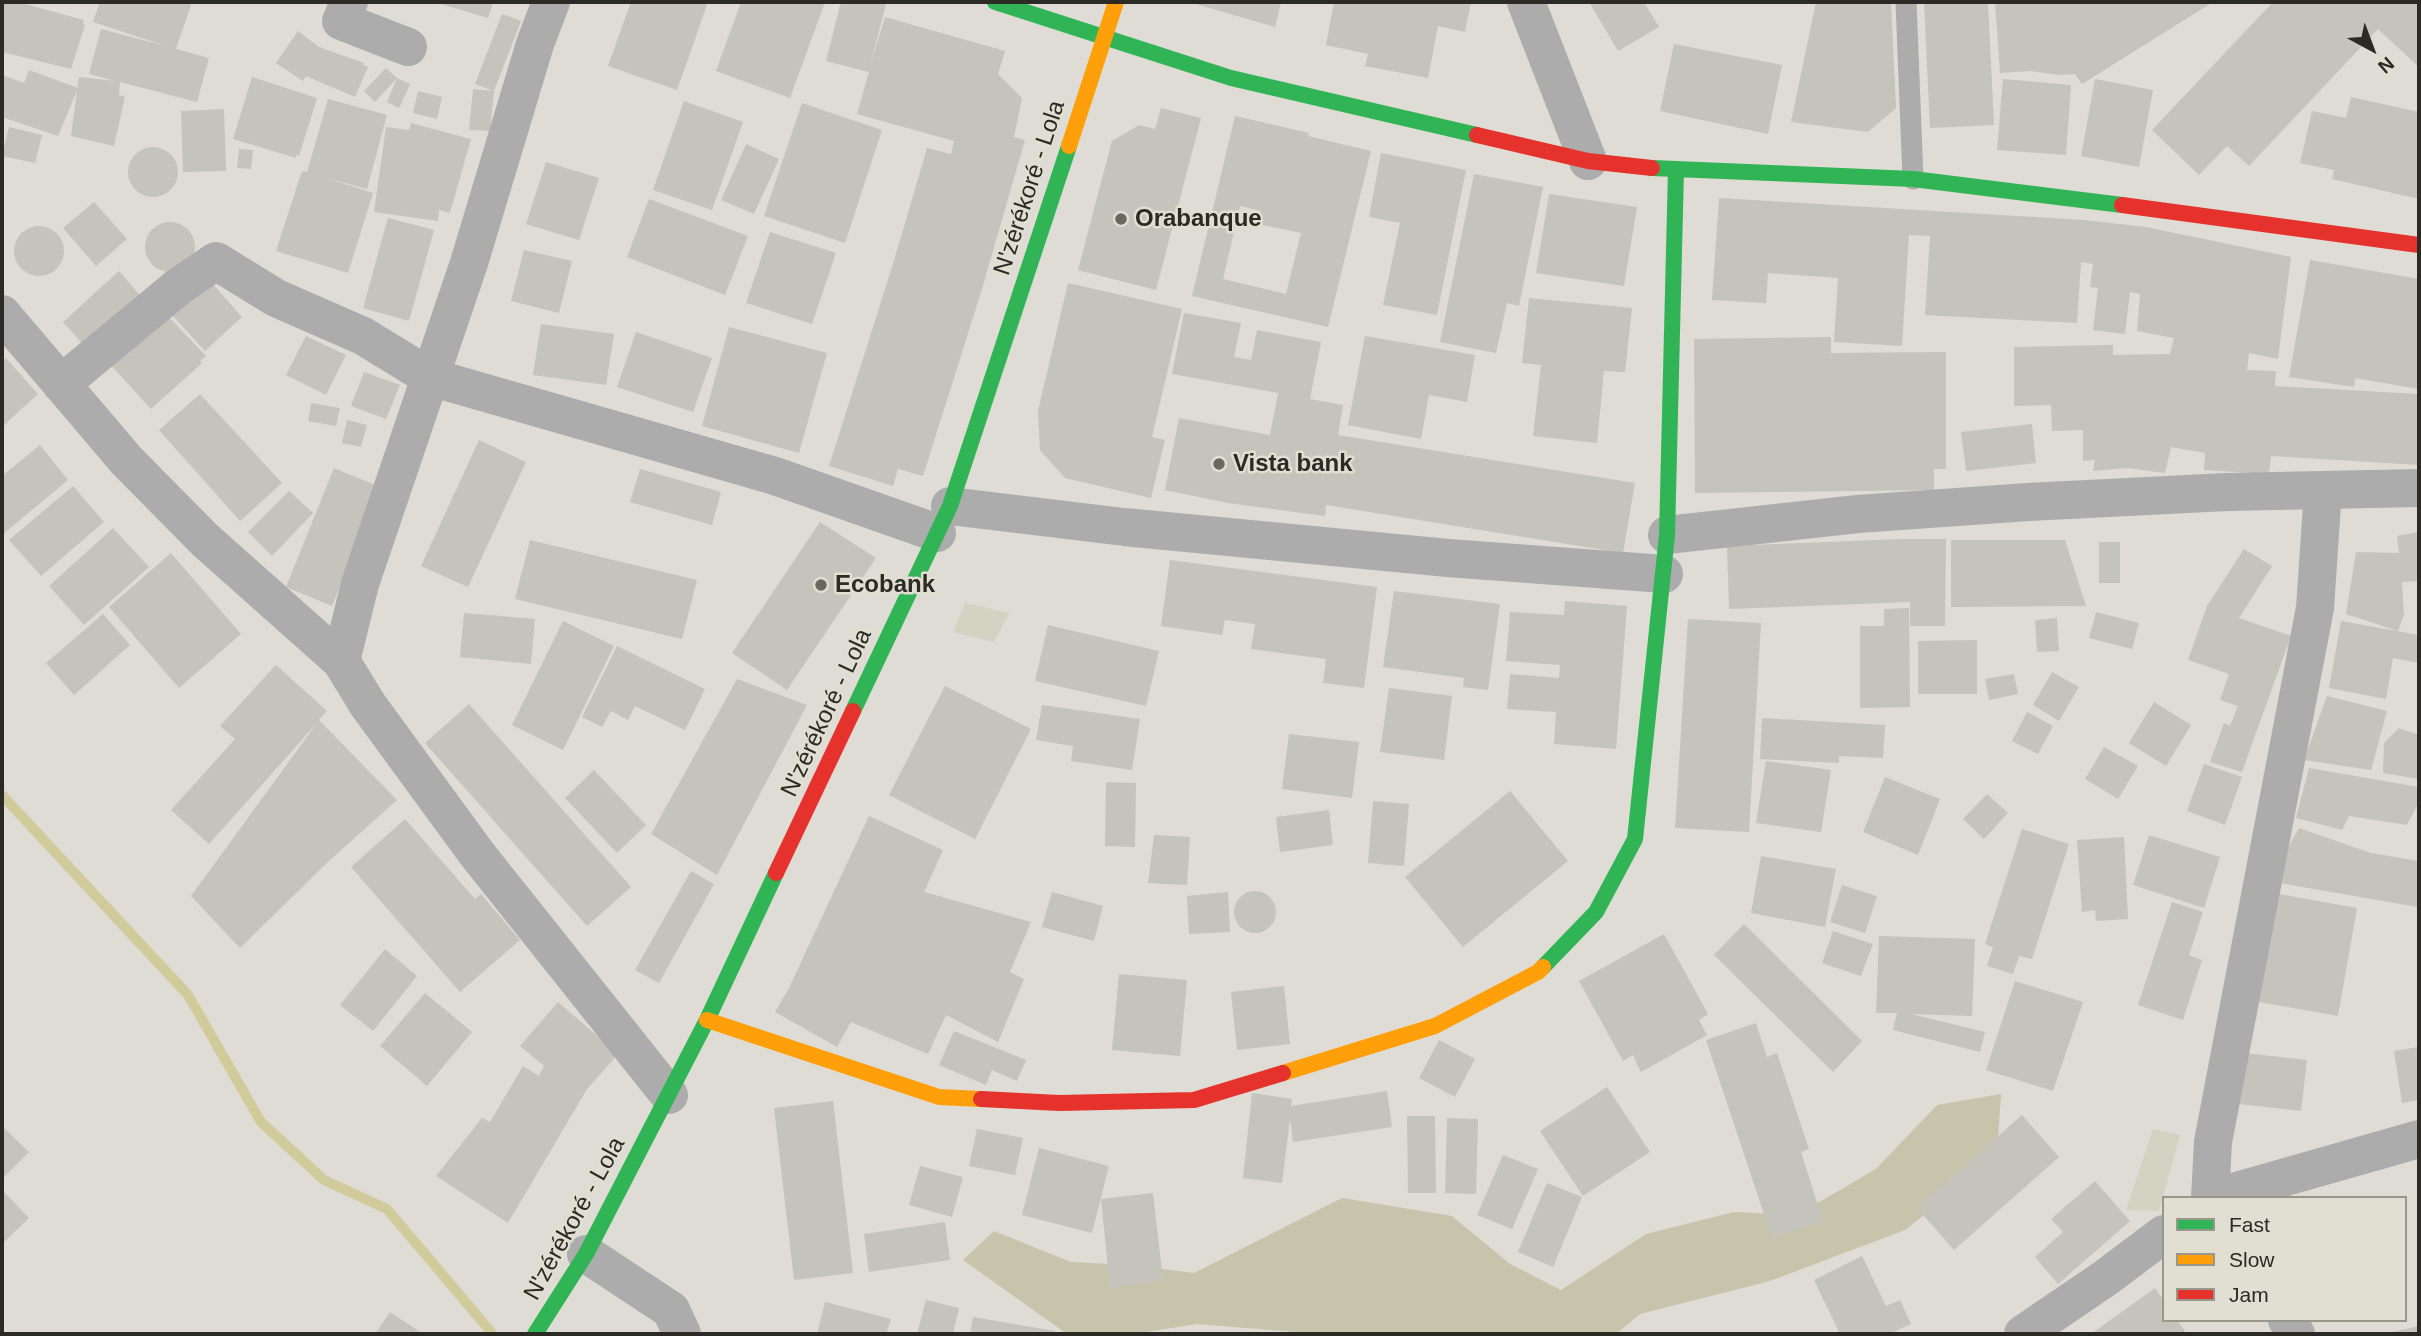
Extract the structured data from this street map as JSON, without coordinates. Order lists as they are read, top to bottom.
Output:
{
  "streets": {
    "main road": ["N'zérékoré - Lola"]
  },
  "places": ["Orabanque", "Vista bank", "Ecobank"],
  "legend": ["Fast", "Slow", "Jam"],
  "north": "bottom right"
}
